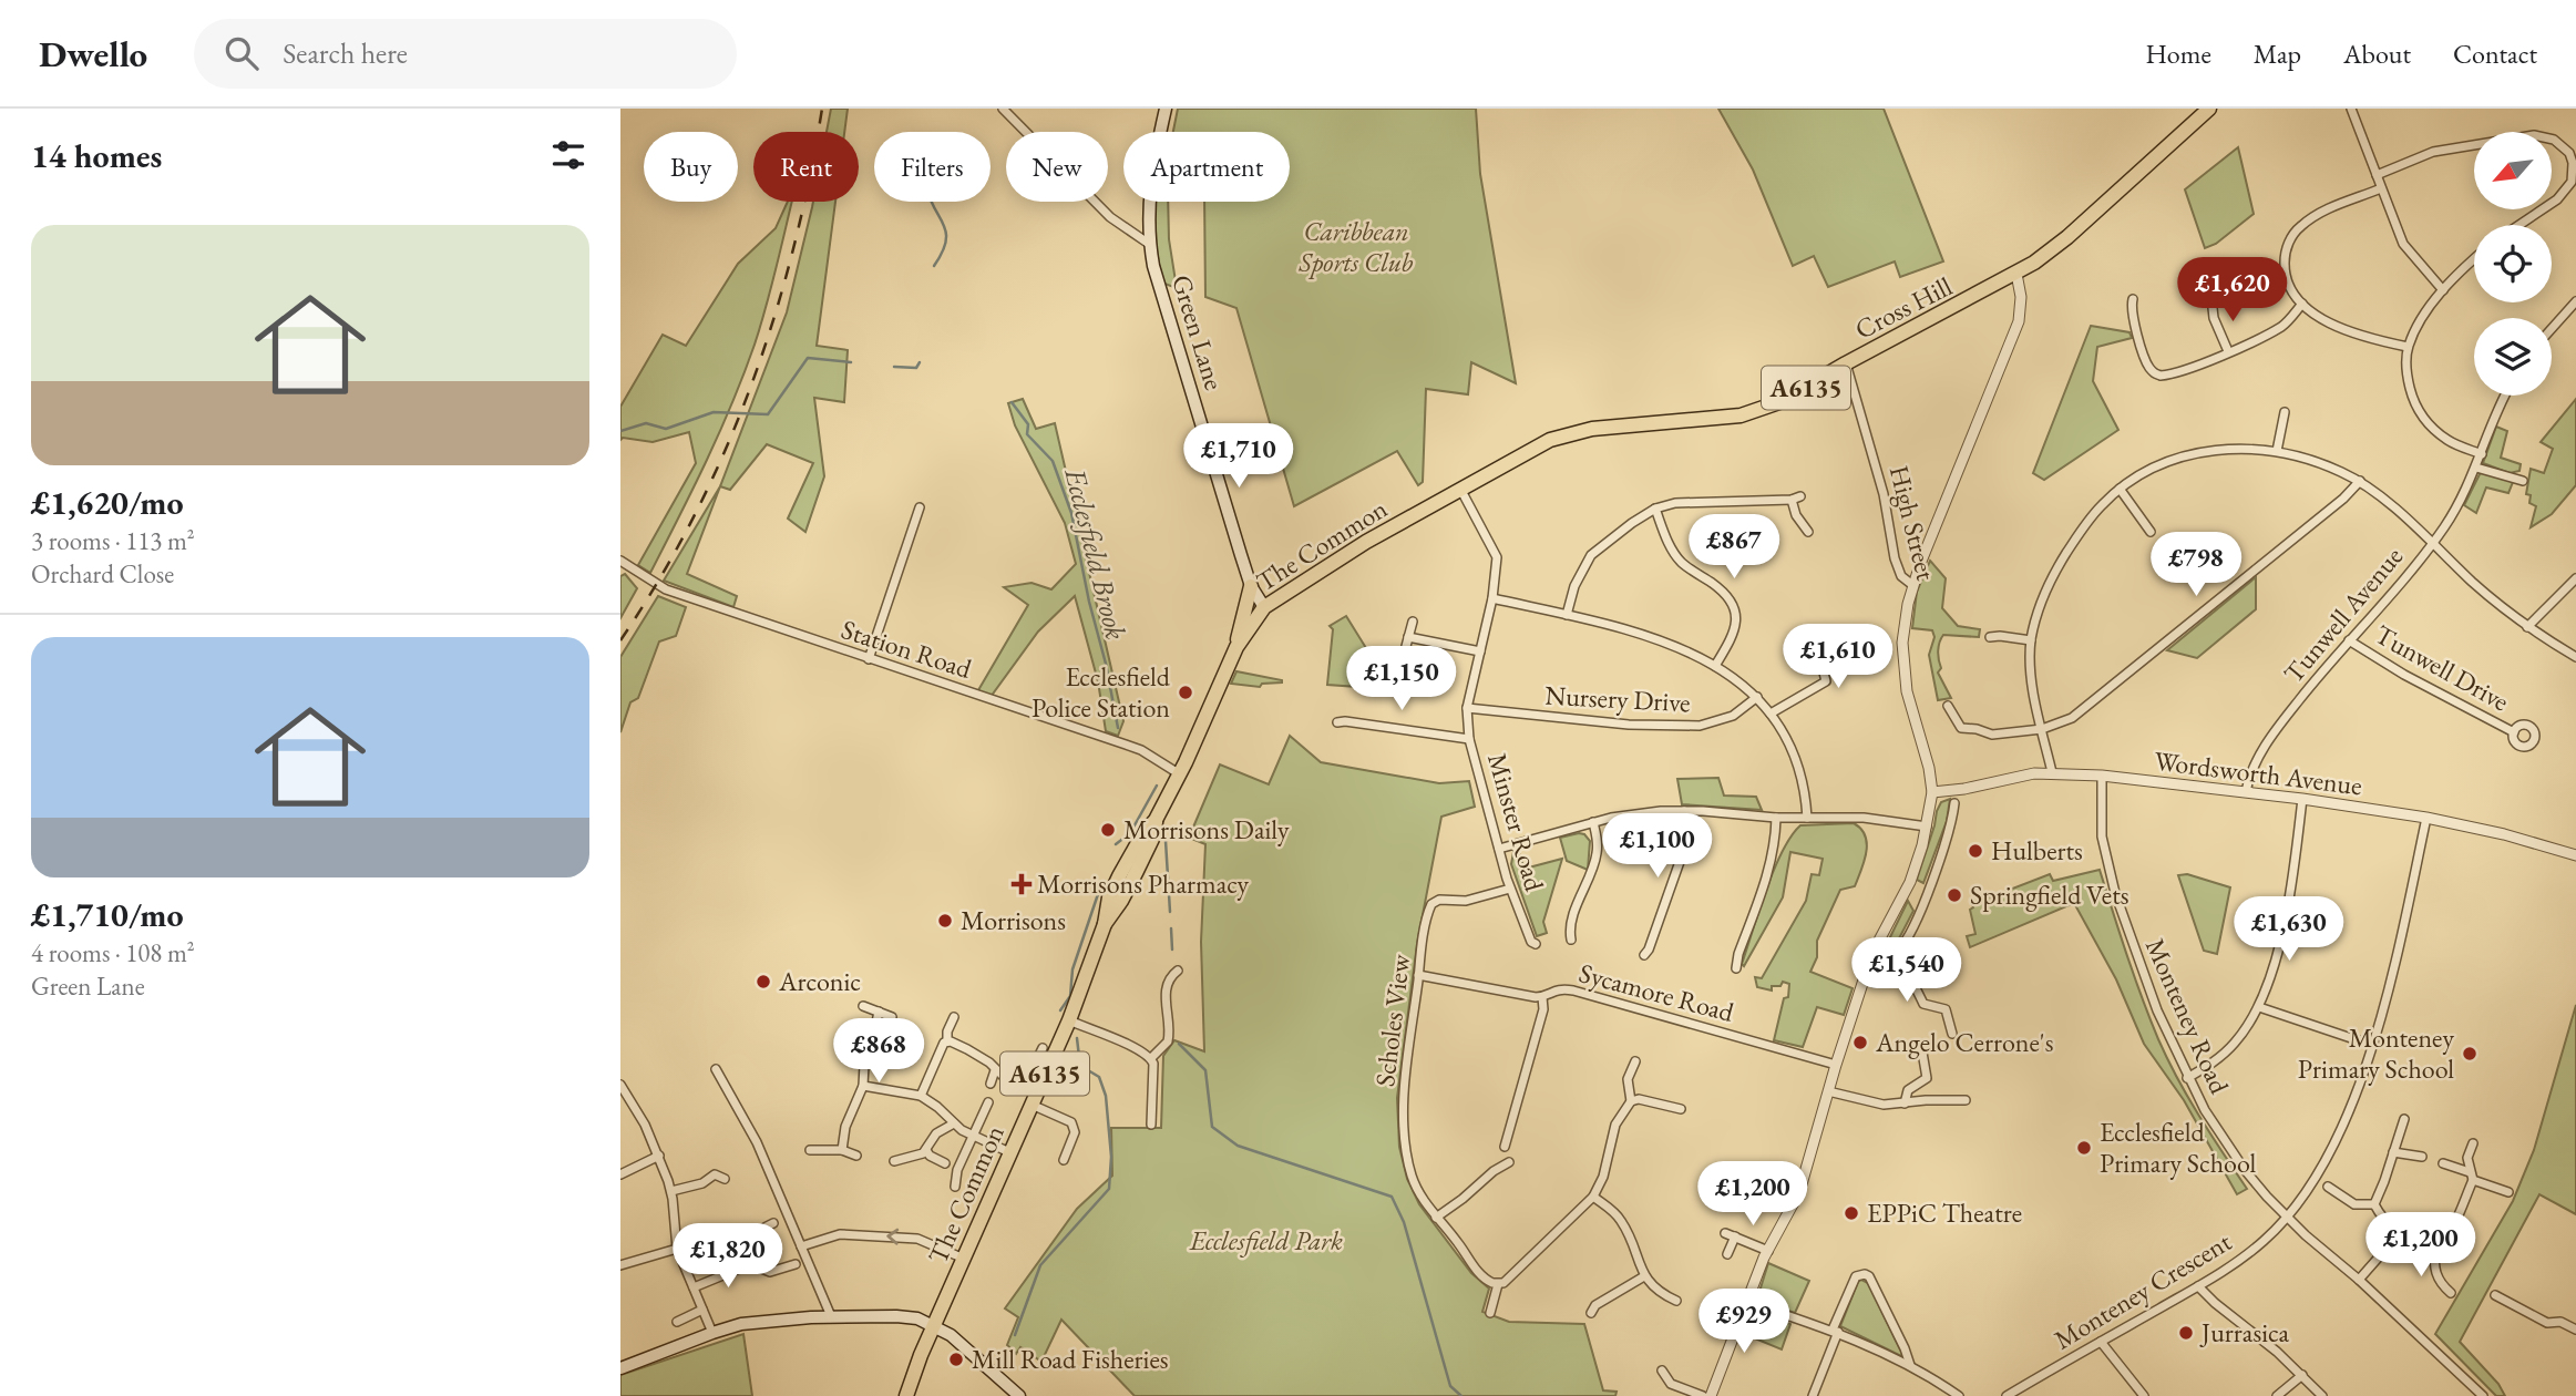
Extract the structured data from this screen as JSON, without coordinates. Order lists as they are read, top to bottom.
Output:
{
  "streets": {
    "main road": [
      "Cross Hill",
      "Green Lane",
      "A6135",
      "The Common"
    ],
    "street": [
      "High Street",
      "Tunwell Avenue",
      "Station Road",
      "Tunwell Drive",
      "Nursery Drive",
      "Wordsworth Avenue",
      "Minster Road",
      "Sycamore Road",
      "Monteney Road",
      "Scholes View",
      "Monteney Crescent"
    ]
  },
  "crossings": [
    ["Cross Hill", "High Street"],
    ["Cross Hill", "The Common"],
    ["Green Lane", "The Common"],
    ["High Street", "Wordsworth Avenue"],
    ["High Street", "Sycamore Road"],
    ["The Common", "Station Road"],
    ["The Common", "Minster Road"],
    ["Tunwell Avenue", "Tunwell Drive"],
    ["Tunwell Avenue", "Wordsworth Avenue"],
    ["Nursery Drive", "Minster Road"],
    ["Wordsworth Avenue", "Monteney Road"],
    ["Wordsworth Avenue", "Monteney Crescent"],
    ["Minster Road", "Scholes View"],
    ["Sycamore Road", "Scholes View"],
    ["Monteney Road", "Monteney Crescent"]
  ],
  "water": ["Ecclesfield Brook"],
  "parks": ["Caribbean Sports Club", "Ecclesfield Park"],
  "places": {
    "other": [
      "Ecclesfield Police Station",
      "Morrisons Daily",
      "Hulberts",
      "Springfield Vets",
      "Morrisons",
      "Arconic",
      "Angelo Cerrone's",
      "Monteney Primary School",
      "Ecclesfield Primary School",
      "EPPiC Theatre",
      "Jurrasica",
      "Mill Road Fisheries"
    ],
    "health": ["Morrisons Pharmacy"]
  },
  "north": "bottom left",
  "page": {
    "header": "Dwello",
    "search": "Search here",
    "nav": [
      "Home",
      "Map",
      "About",
      "Contact"
    ],
    "heading": "14 homes",
    "chip": [
      "Buy",
      "Rent",
      "Filters",
      "New",
      "Apartment"
    ],
    "list": [
      {
        "name": "£1,620/mo",
        "note": "3 rooms · 113 m² · Orchard Close"
      },
      {
        "name": "£1,710/mo",
        "note": "4 rooms · 108 m² · Green Lane"
      }
    ],
    "price": [
      "£1,620",
      "£1,710",
      "£867",
      "£798",
      "£1,610",
      "£1,150",
      "£1,100",
      "£1,630",
      "£1,540",
      "£868",
      "£1,200",
      "£1,200",
      "£1,820",
      "£929"
    ]
  }
}
